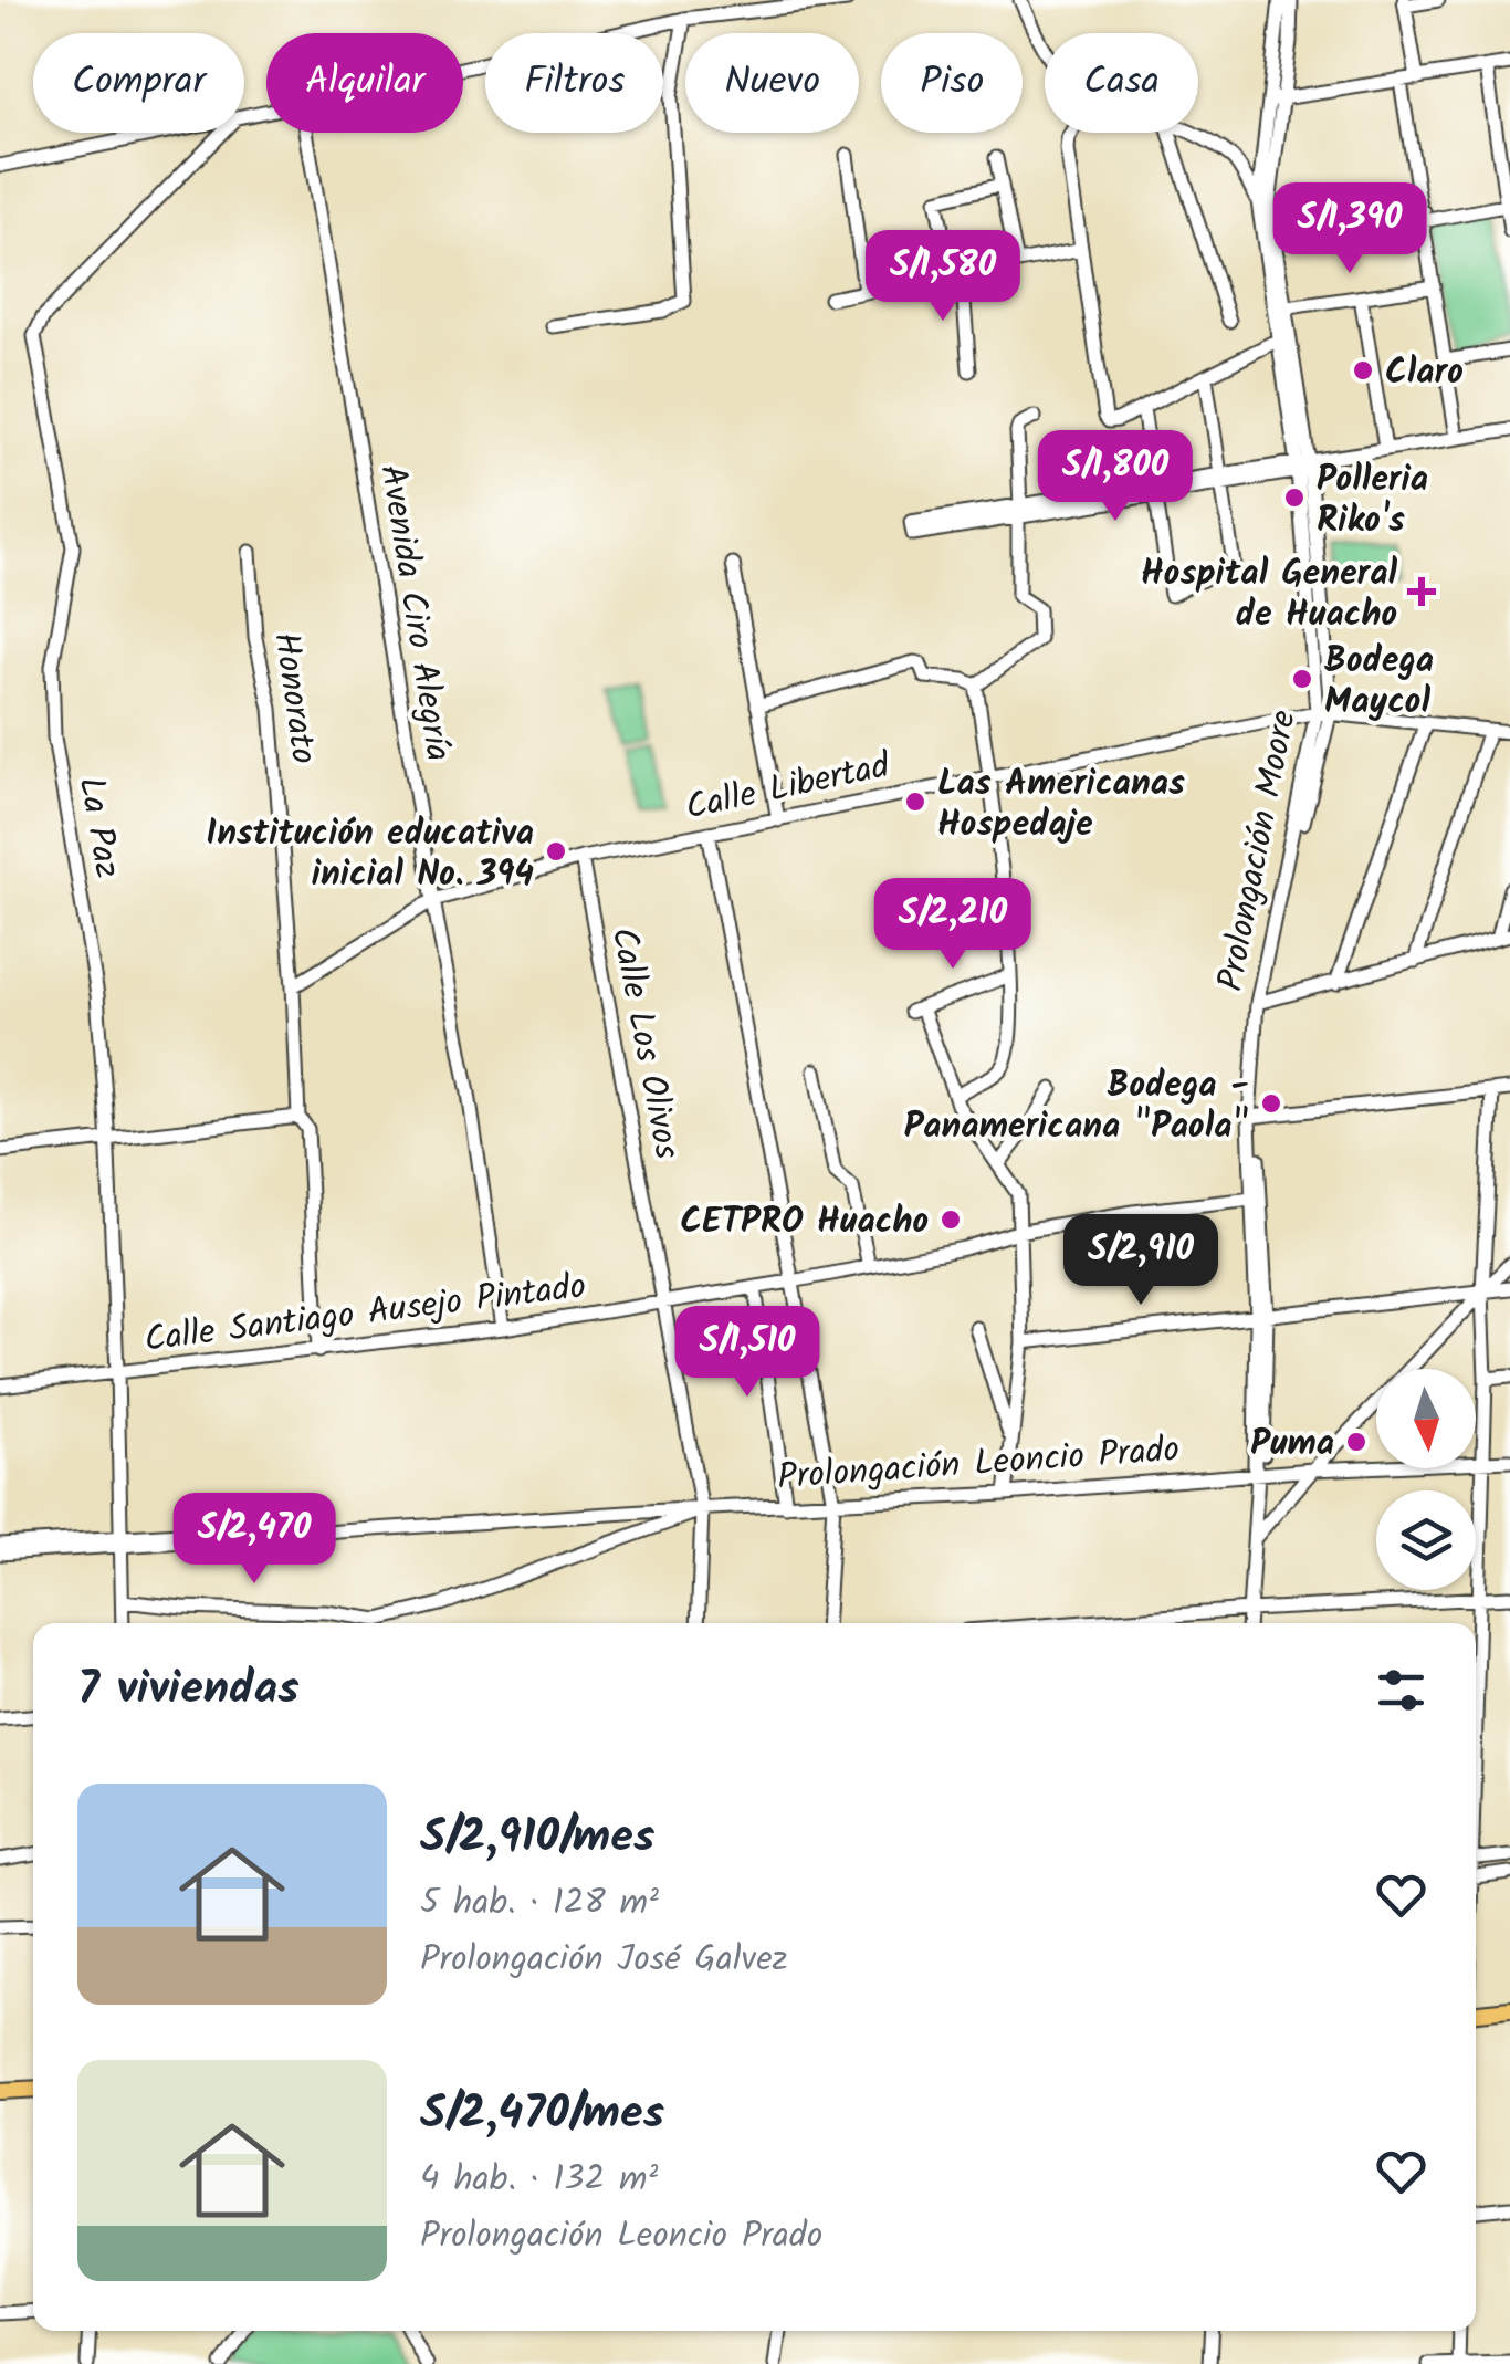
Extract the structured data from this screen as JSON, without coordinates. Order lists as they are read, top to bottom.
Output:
{
  "streets": {
    "street": [
      "Avenida Ciro Alegría",
      "Honorato",
      "Calle Libertad",
      "La Paz",
      "Prolongación Moore",
      "Calle Los Olivos",
      "Calle Santiago Ausejo Pintado",
      "Prolongación Leoncio Prado"
    ]
  },
  "crossings": [
    ["Avenida Ciro Alegría", "Calle Libertad"],
    ["Avenida Ciro Alegría", "Calle Santiago Ausejo Pintado"],
    ["Honorato", "Calle Libertad"],
    ["Honorato", "Calle Santiago Ausejo Pintado"],
    ["Calle Libertad", "Prolongación Moore"],
    ["Calle Libertad", "Calle Los Olivos"],
    ["La Paz", "Calle Santiago Ausejo Pintado"],
    ["La Paz", "Prolongación Leoncio Prado"],
    ["Prolongación Moore", "Calle Santiago Ausejo Pintado"],
    ["Prolongación Moore", "Prolongación Leoncio Prado"],
    ["Calle Los Olivos", "Calle Santiago Ausejo Pintado"],
    ["Calle Los Olivos", "Prolongación Leoncio Prado"]
  ],
  "places": {
    "other": [
      "Claro",
      "Polleria Riko's",
      "Bodega Maycol",
      "Las Americanas Hospedaje",
      "Institución educativa inicial No. 394",
      "Bodega - Panamericana \"Paola\"",
      "CETPRO Huacho",
      "Puma"
    ],
    "health": ["Hospital General de Huacho"]
  },
  "north": "bottom",
  "page": {
    "chip": [
      "Comprar",
      "Alquilar",
      "Filtros",
      "Nuevo",
      "Piso",
      "Casa"
    ],
    "price": [
      "S/1,390",
      "S/1,580",
      "S/1,800",
      "S/2,210",
      "S/2,910",
      "S/1,510",
      "S/2,470"
    ],
    "heading": "7 viviendas",
    "list": [
      {
        "name": "S/2,910/mes",
        "note": "5 hab. · 128 m² · Prolongación José Galvez"
      },
      {
        "name": "S/2,470/mes",
        "note": "4 hab. · 132 m² · Prolongación Leoncio Prado"
      }
    ]
  }
}
